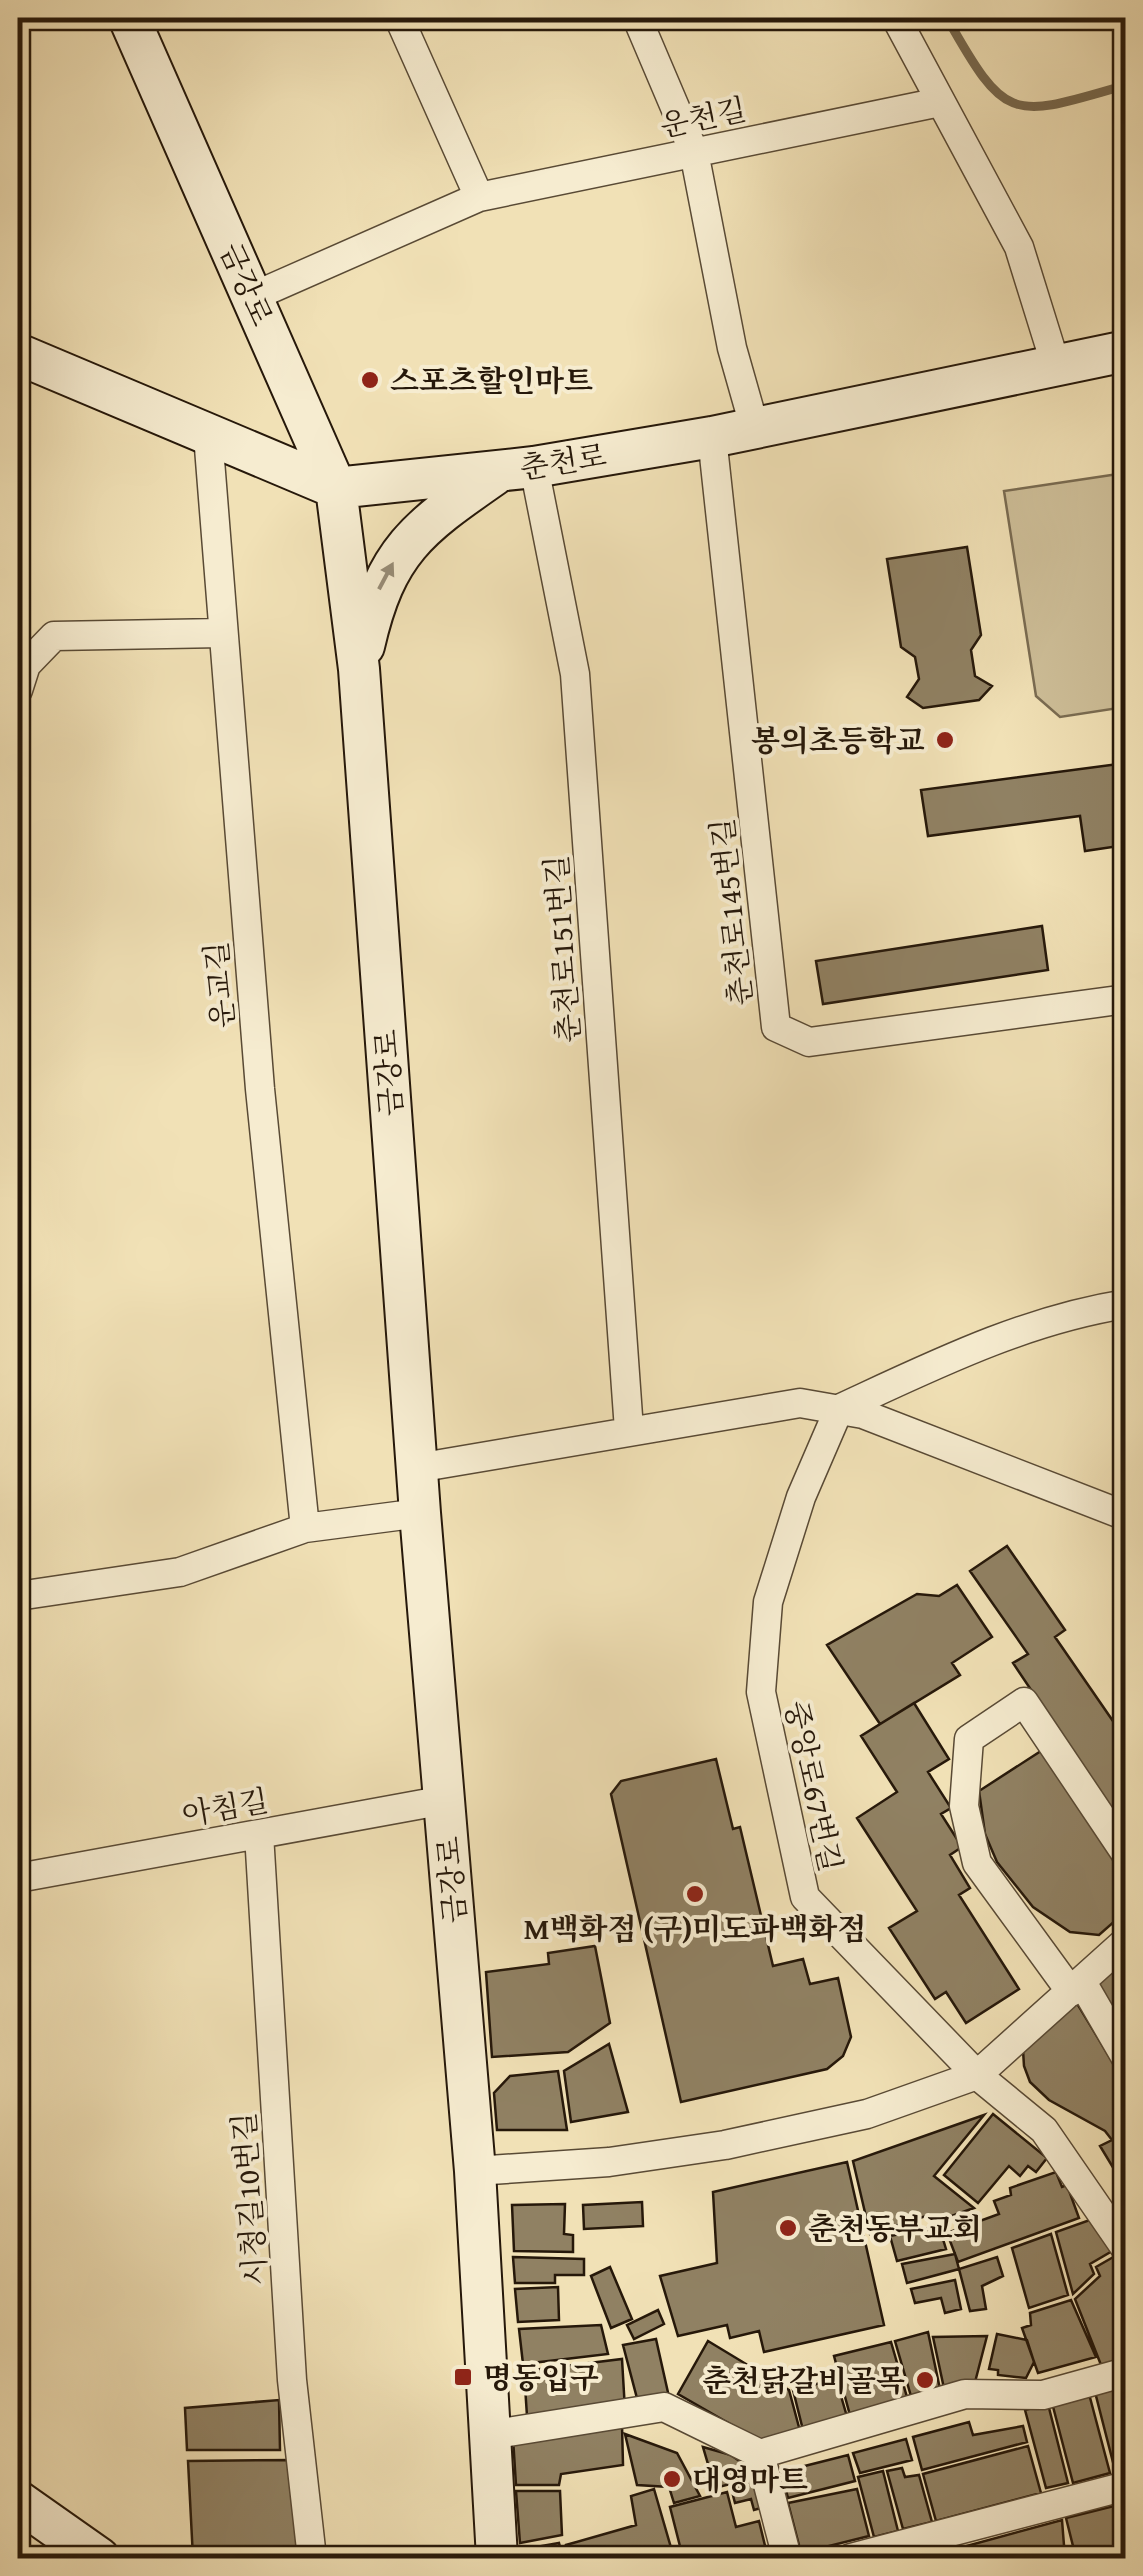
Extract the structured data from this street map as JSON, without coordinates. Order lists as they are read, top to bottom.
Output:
{
  "streets": {
    "street": [
      "운천길",
      "금강로",
      "춘천로",
      "춘천로145번길",
      "춘천로151번길",
      "운교길",
      "중앙로67번길",
      "아침길",
      "시청길10번길"
    ]
  },
  "crossings": [
    ["운천길", "금강로"],
    ["금강로", "춘천로"],
    ["금강로", "아침길"],
    ["춘천로", "춘천로145번길"],
    ["춘천로", "춘천로151번길"],
    ["춘천로", "운교길"],
    ["아침길", "시청길10번길"]
  ],
  "places": {
    "other": [
      "스포츠할인마트",
      "봉의초등학교",
      "M백화점 (구)미도파백화점",
      "춘천동부교회",
      "춘천닭갈비골목",
      "대영마트"
    ],
    "transit": ["명동입구"]
  }
}
